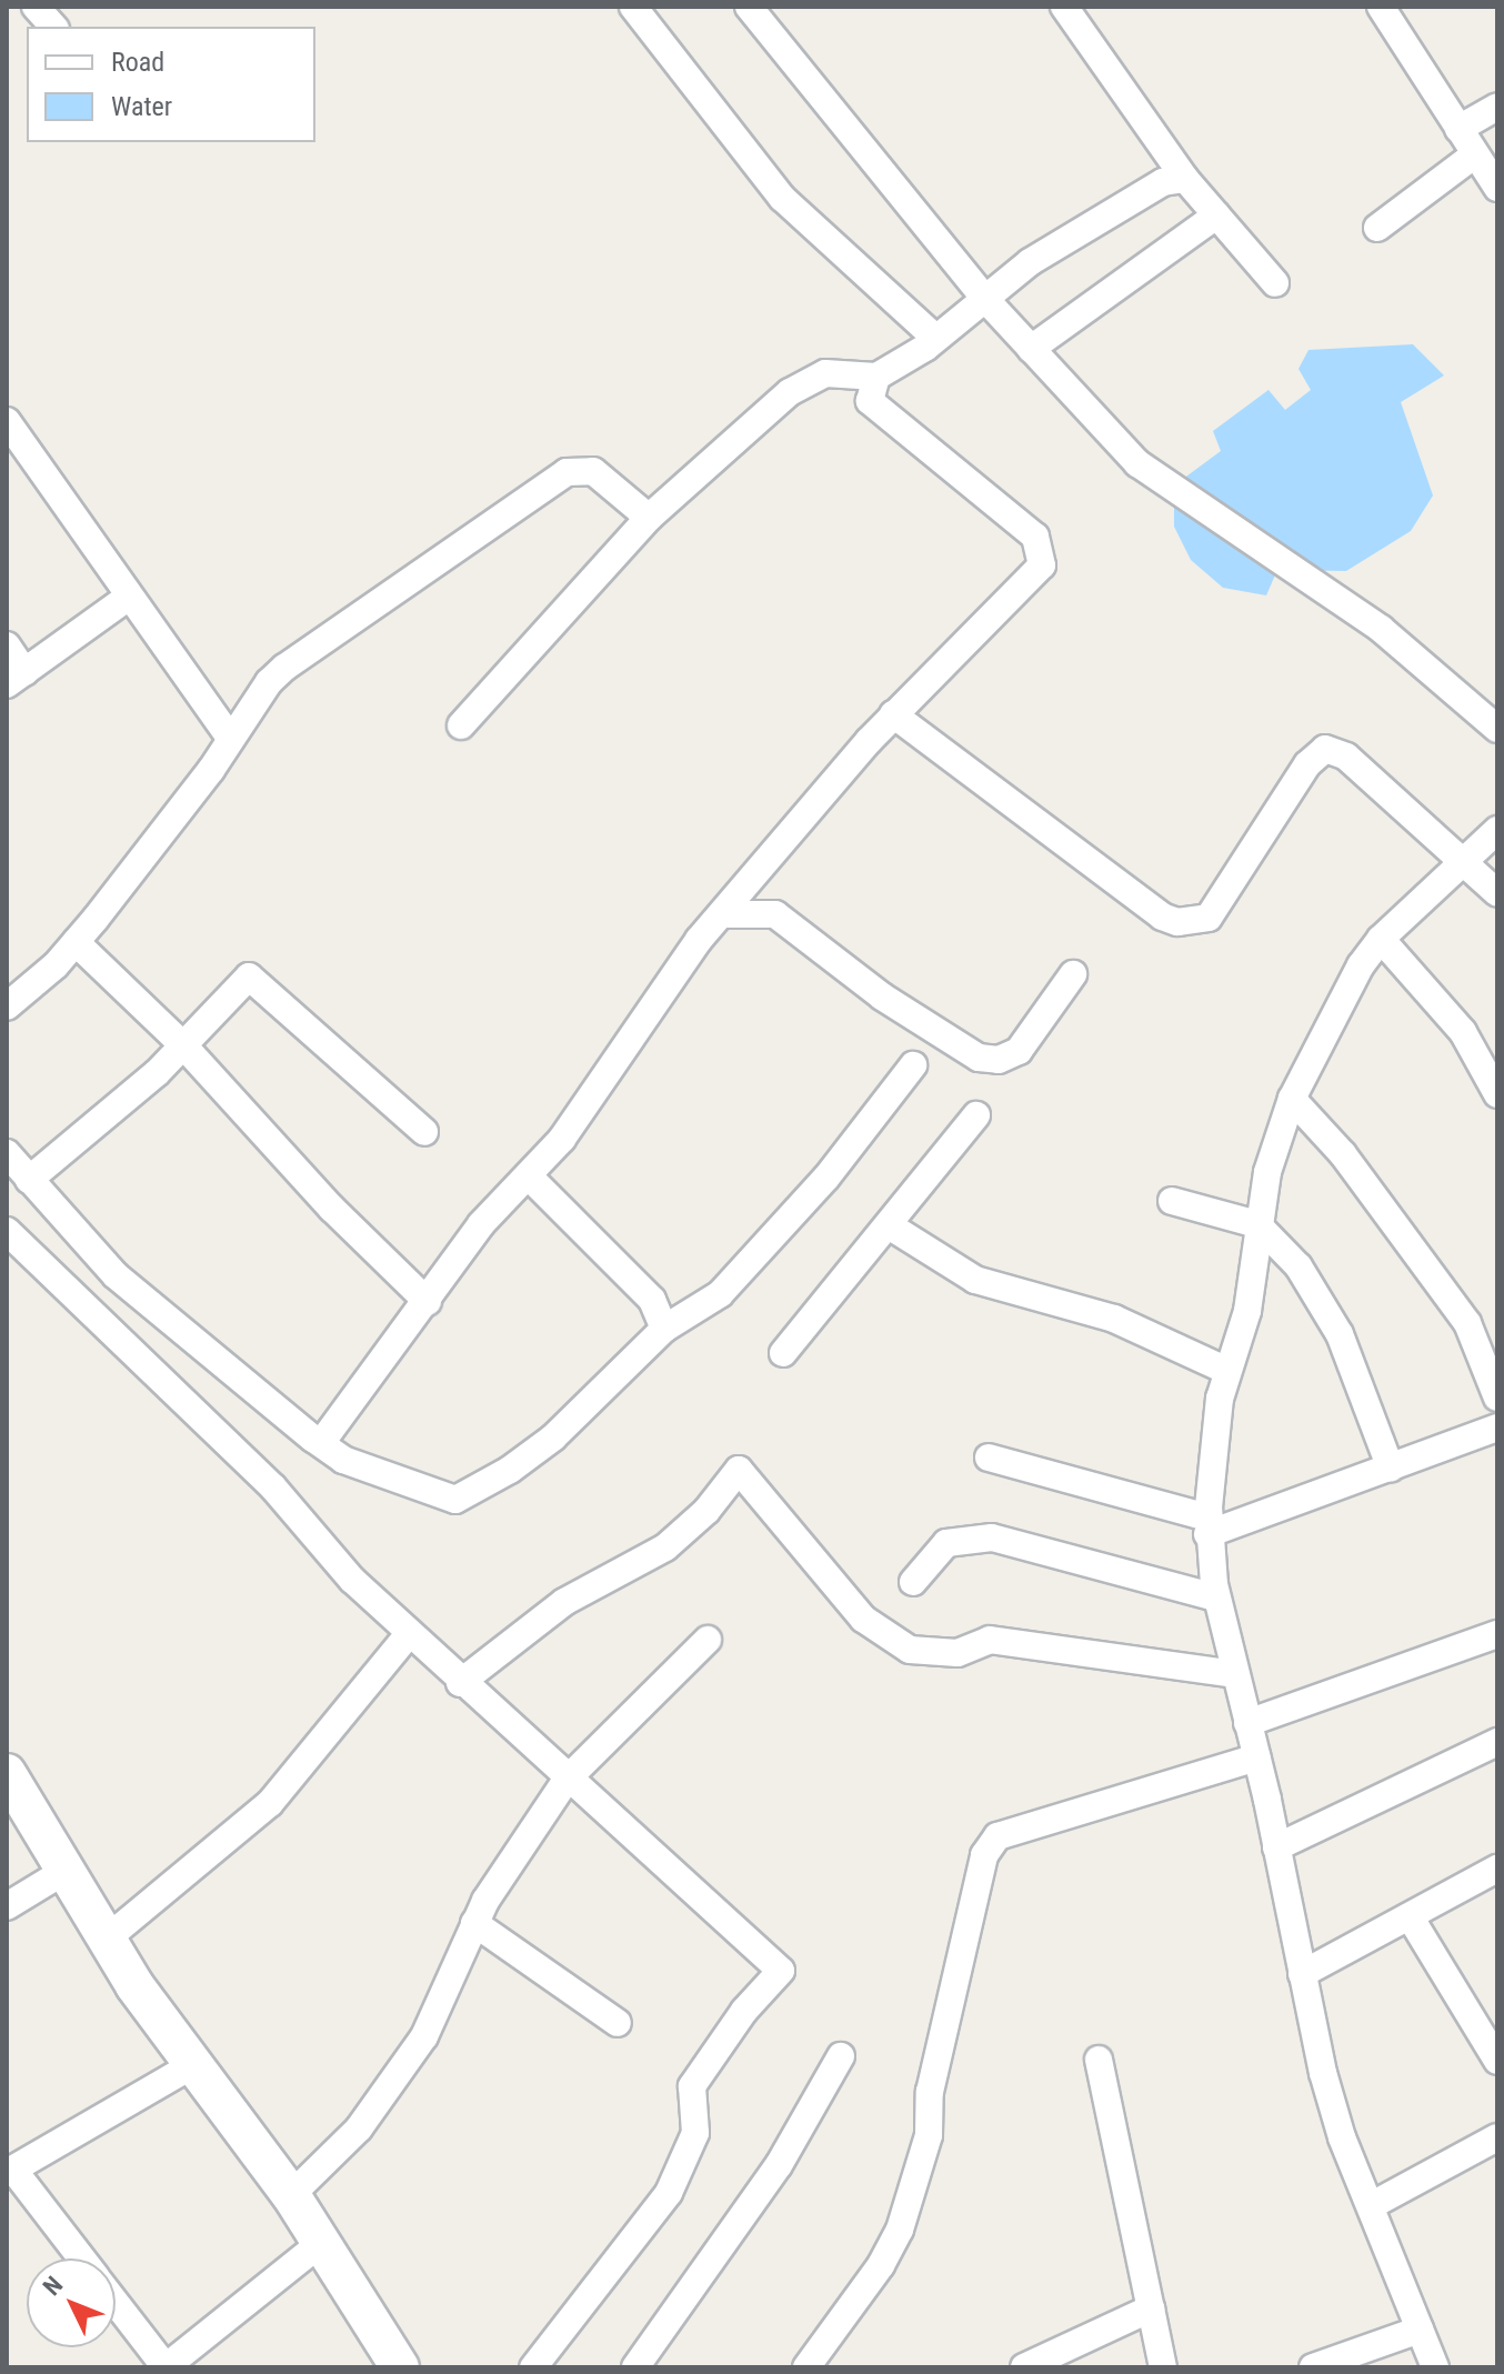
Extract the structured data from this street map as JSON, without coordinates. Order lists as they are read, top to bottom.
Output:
{
  "legend": ["Road", "Water"],
  "north": "top left"
}
